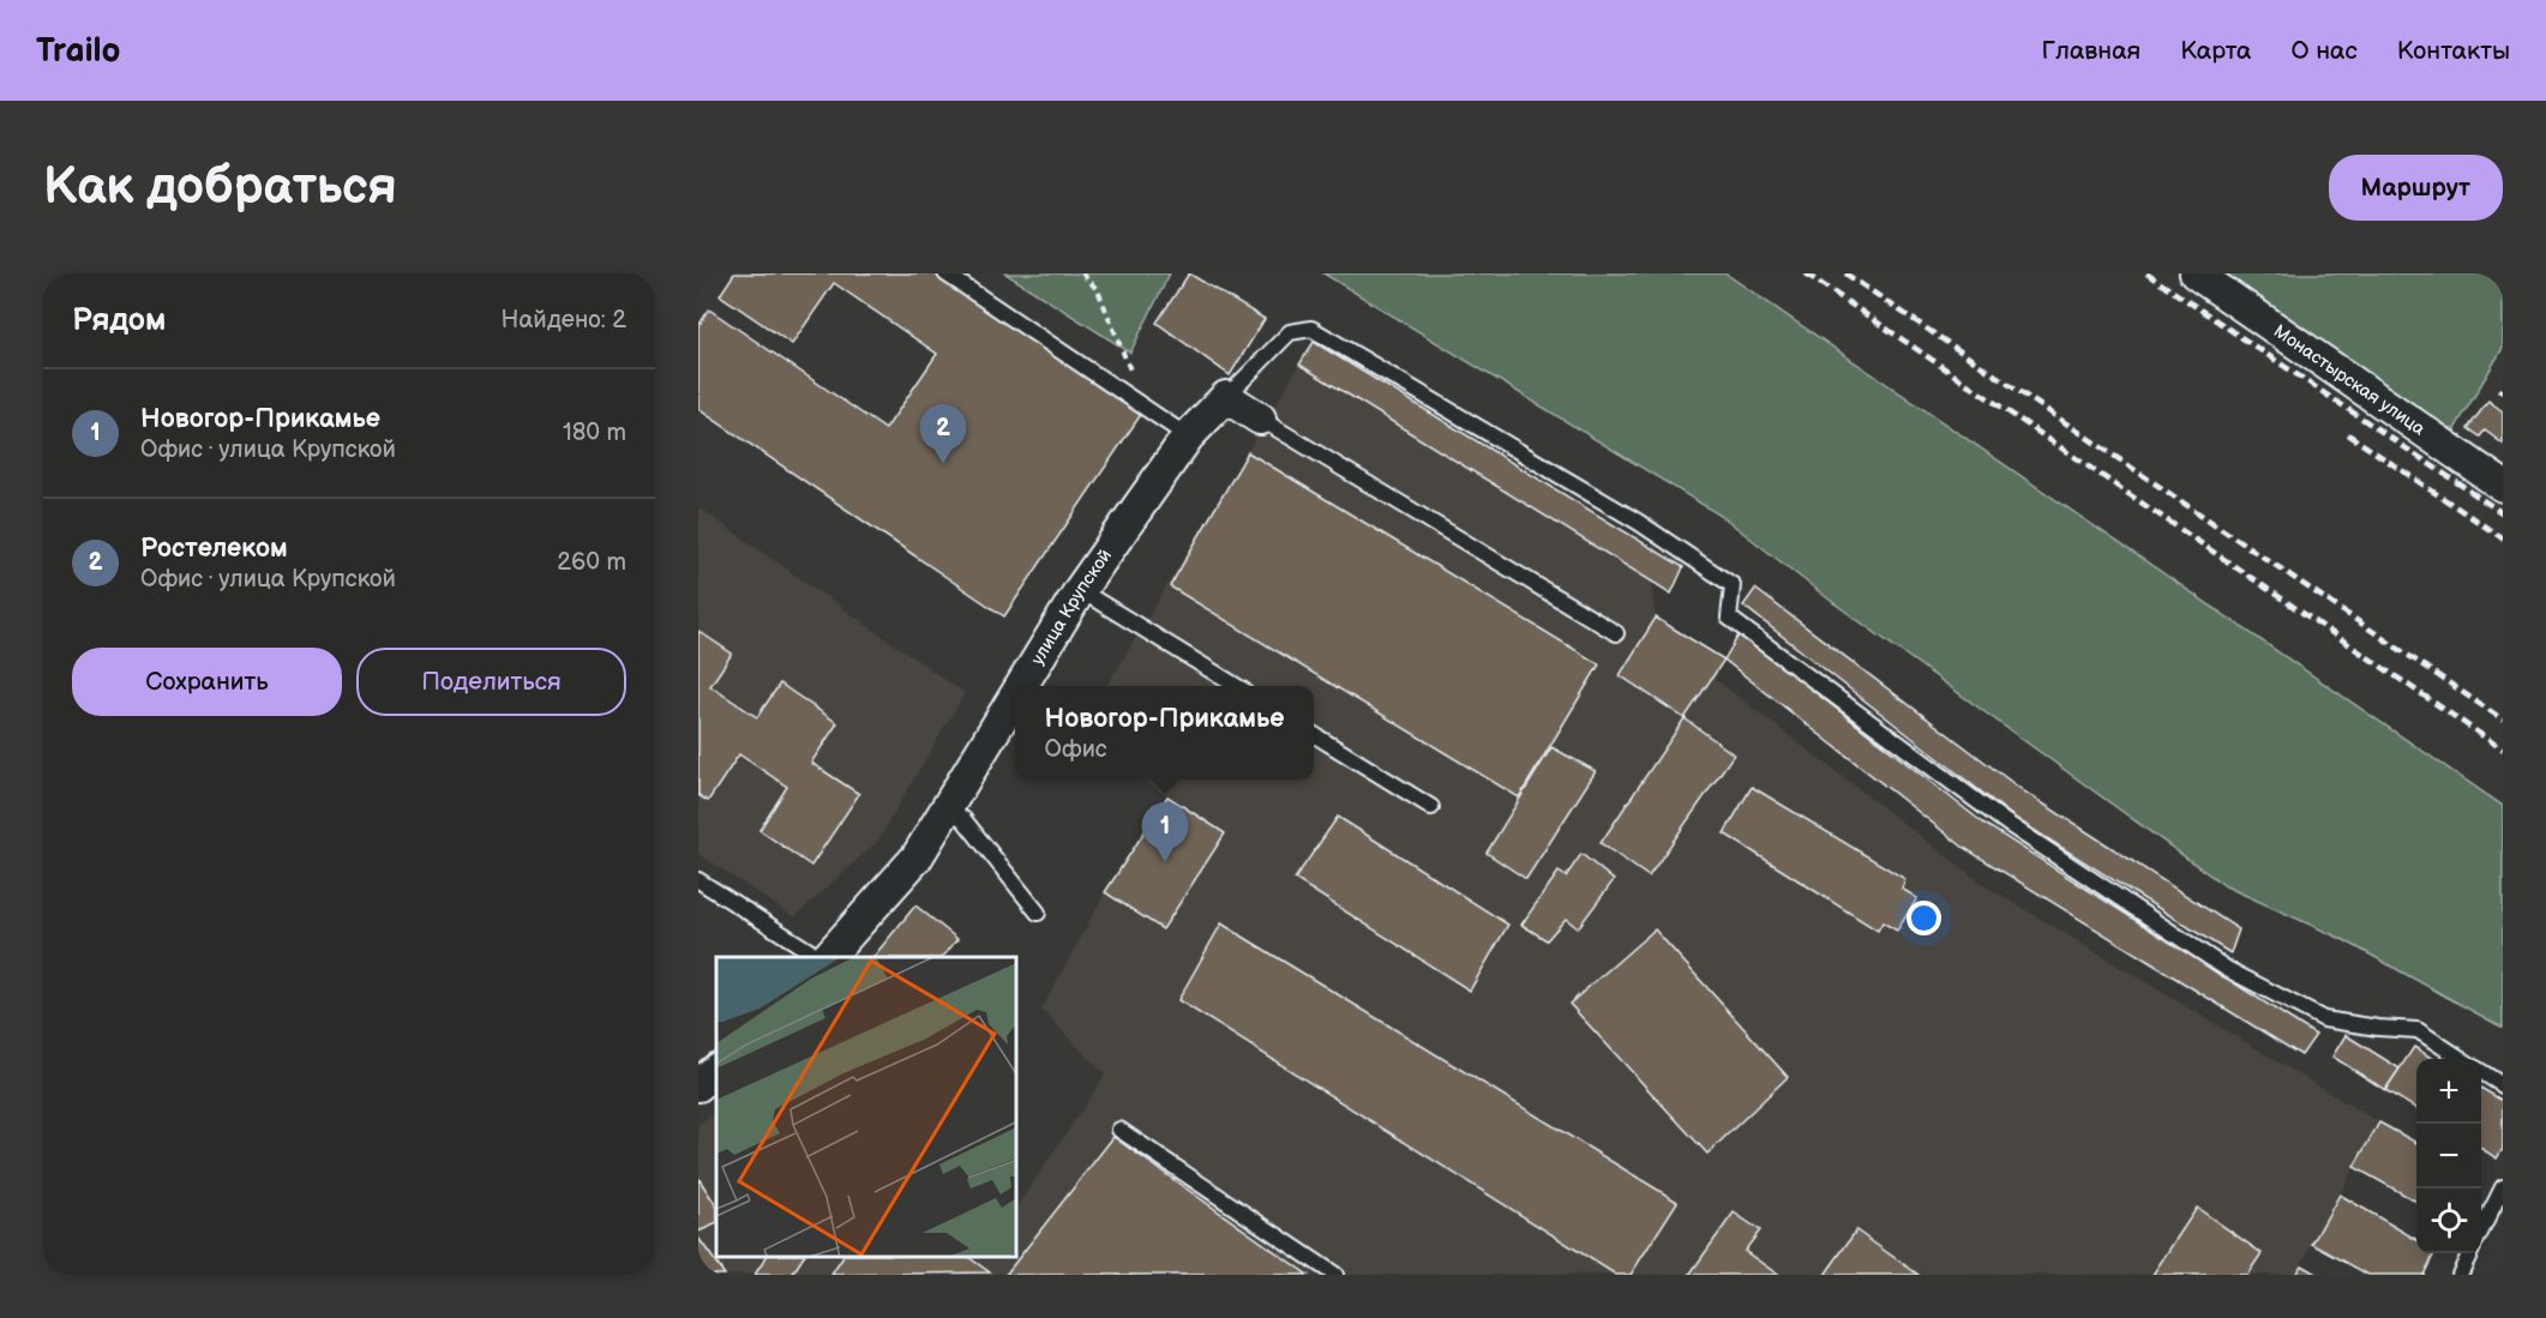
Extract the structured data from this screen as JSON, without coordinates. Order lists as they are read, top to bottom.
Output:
{
  "streets": {
    "street": ["Монастырская улица", "улица Крупской"]
  },
  "page": {
    "header": "Trailo",
    "nav": [
      "Главная",
      "Карта",
      "О нас",
      "Контакты"
    ],
    "buttons": [
      "Маршрут",
      ["Сохранить", "Поделиться"]
    ],
    "title": "Как добраться",
    "heading": ["Рядом", "Найдено: 2"],
    "list": [
      {
        "mark": "1",
        "name": "Новогор-Прикамье",
        "note": "Офис · улица Крупской",
        "value": "180 m"
      },
      {
        "mark": "2",
        "name": "Ростелеком",
        "note": "Офис · улица Крупской",
        "value": "260 m"
      }
    ],
    "pins": ["2", "1"],
    "popup": ["Новогор-Прикамье", "Офис"],
    "map_buttons": ["+", "−"]
  }
}
